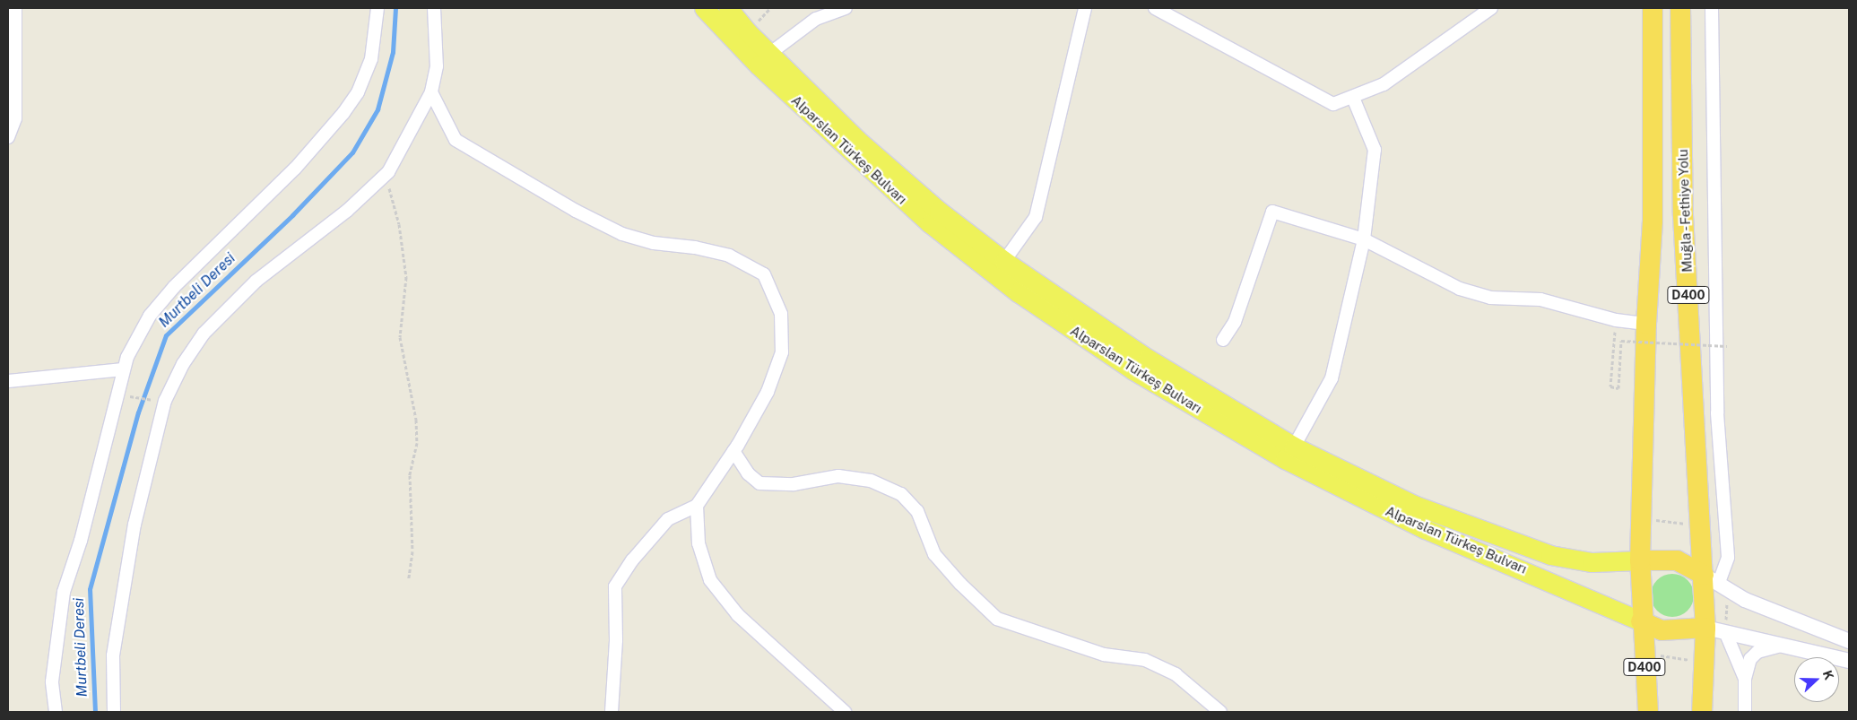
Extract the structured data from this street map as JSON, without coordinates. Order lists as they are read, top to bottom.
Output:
{
  "streets": {
    "highway": ["Muğla - Fethiye Yolu", "D400"],
    "main road": ["Alparslan Türkeş Bulvarı"]
  },
  "crossings": [
    ["Alparslan Türkeş Bulvarı", "D400"],
    ["Muğla - Fethiye Yolu", "D400"]
  ],
  "water": ["Murtbeli Deresi"],
  "north": "right"
}
